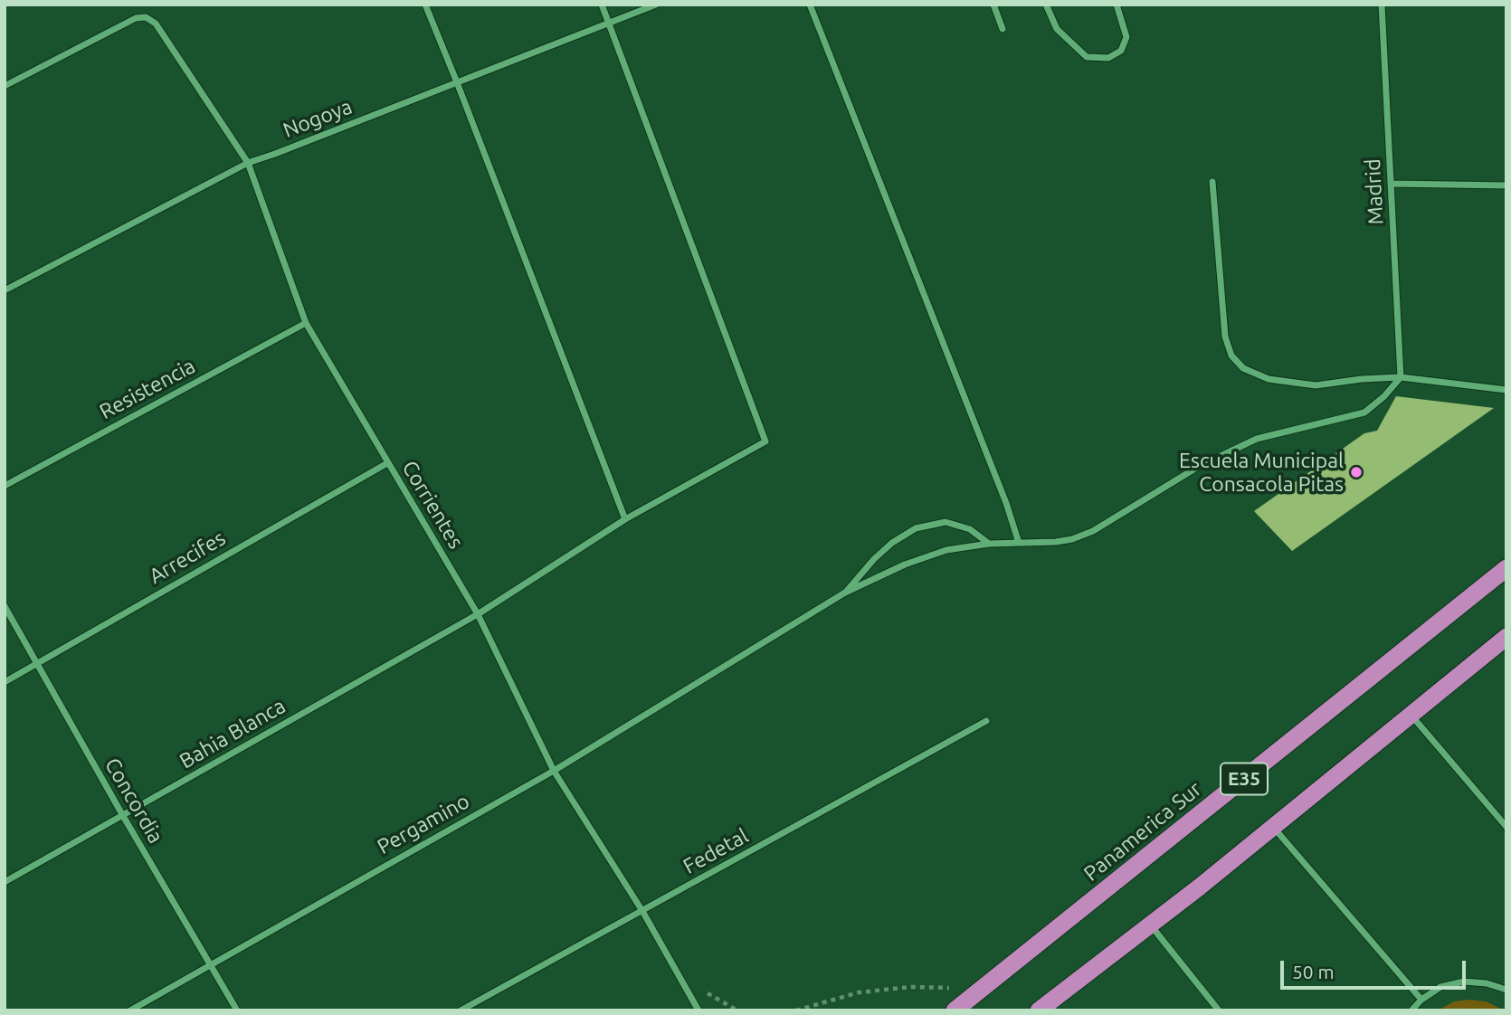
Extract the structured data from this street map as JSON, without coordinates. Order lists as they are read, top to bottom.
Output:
{
  "streets": {
    "highway": ["E35", "Panamerica Sur"],
    "street": [
      "Nogoya",
      "Madrid",
      "Resistencia",
      "Corrientes",
      "Arrecifes",
      "Bahia Blanca",
      "Concordia",
      "Pergamino",
      "Fedetal"
    ]
  },
  "crossings": [
    ["Nogoya", "Corrientes"],
    ["Nogoya", "Bahia Blanca"],
    ["Resistencia", "Corrientes"],
    ["Corrientes", "Arrecifes"],
    ["Corrientes", "Bahia Blanca"],
    ["Corrientes", "Pergamino"],
    ["Corrientes", "Fedetal"],
    ["Arrecifes", "Concordia"],
    ["Bahia Blanca", "Concordia"],
    ["Concordia", "Pergamino"]
  ],
  "places": ["Escuela Municipal Consacola Pitas"],
  "scale_bar": "50 m"
}
